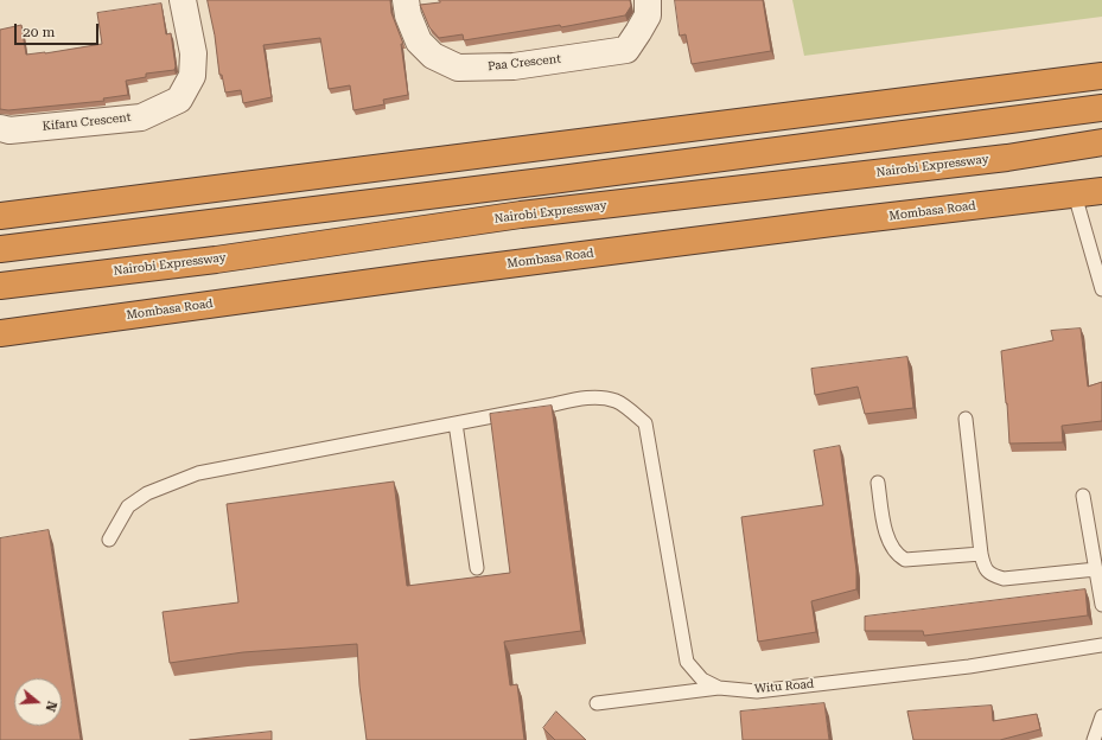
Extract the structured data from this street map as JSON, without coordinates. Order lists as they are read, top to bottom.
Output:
{
  "streets": {
    "highway": ["Nairobi Expressway", "Mombasa Road"],
    "street": ["Paa Crescent", "Kifaru Crescent"],
    "lane": ["Witu Road"]
  },
  "scale_bar": "20 m",
  "north": "right"
}
